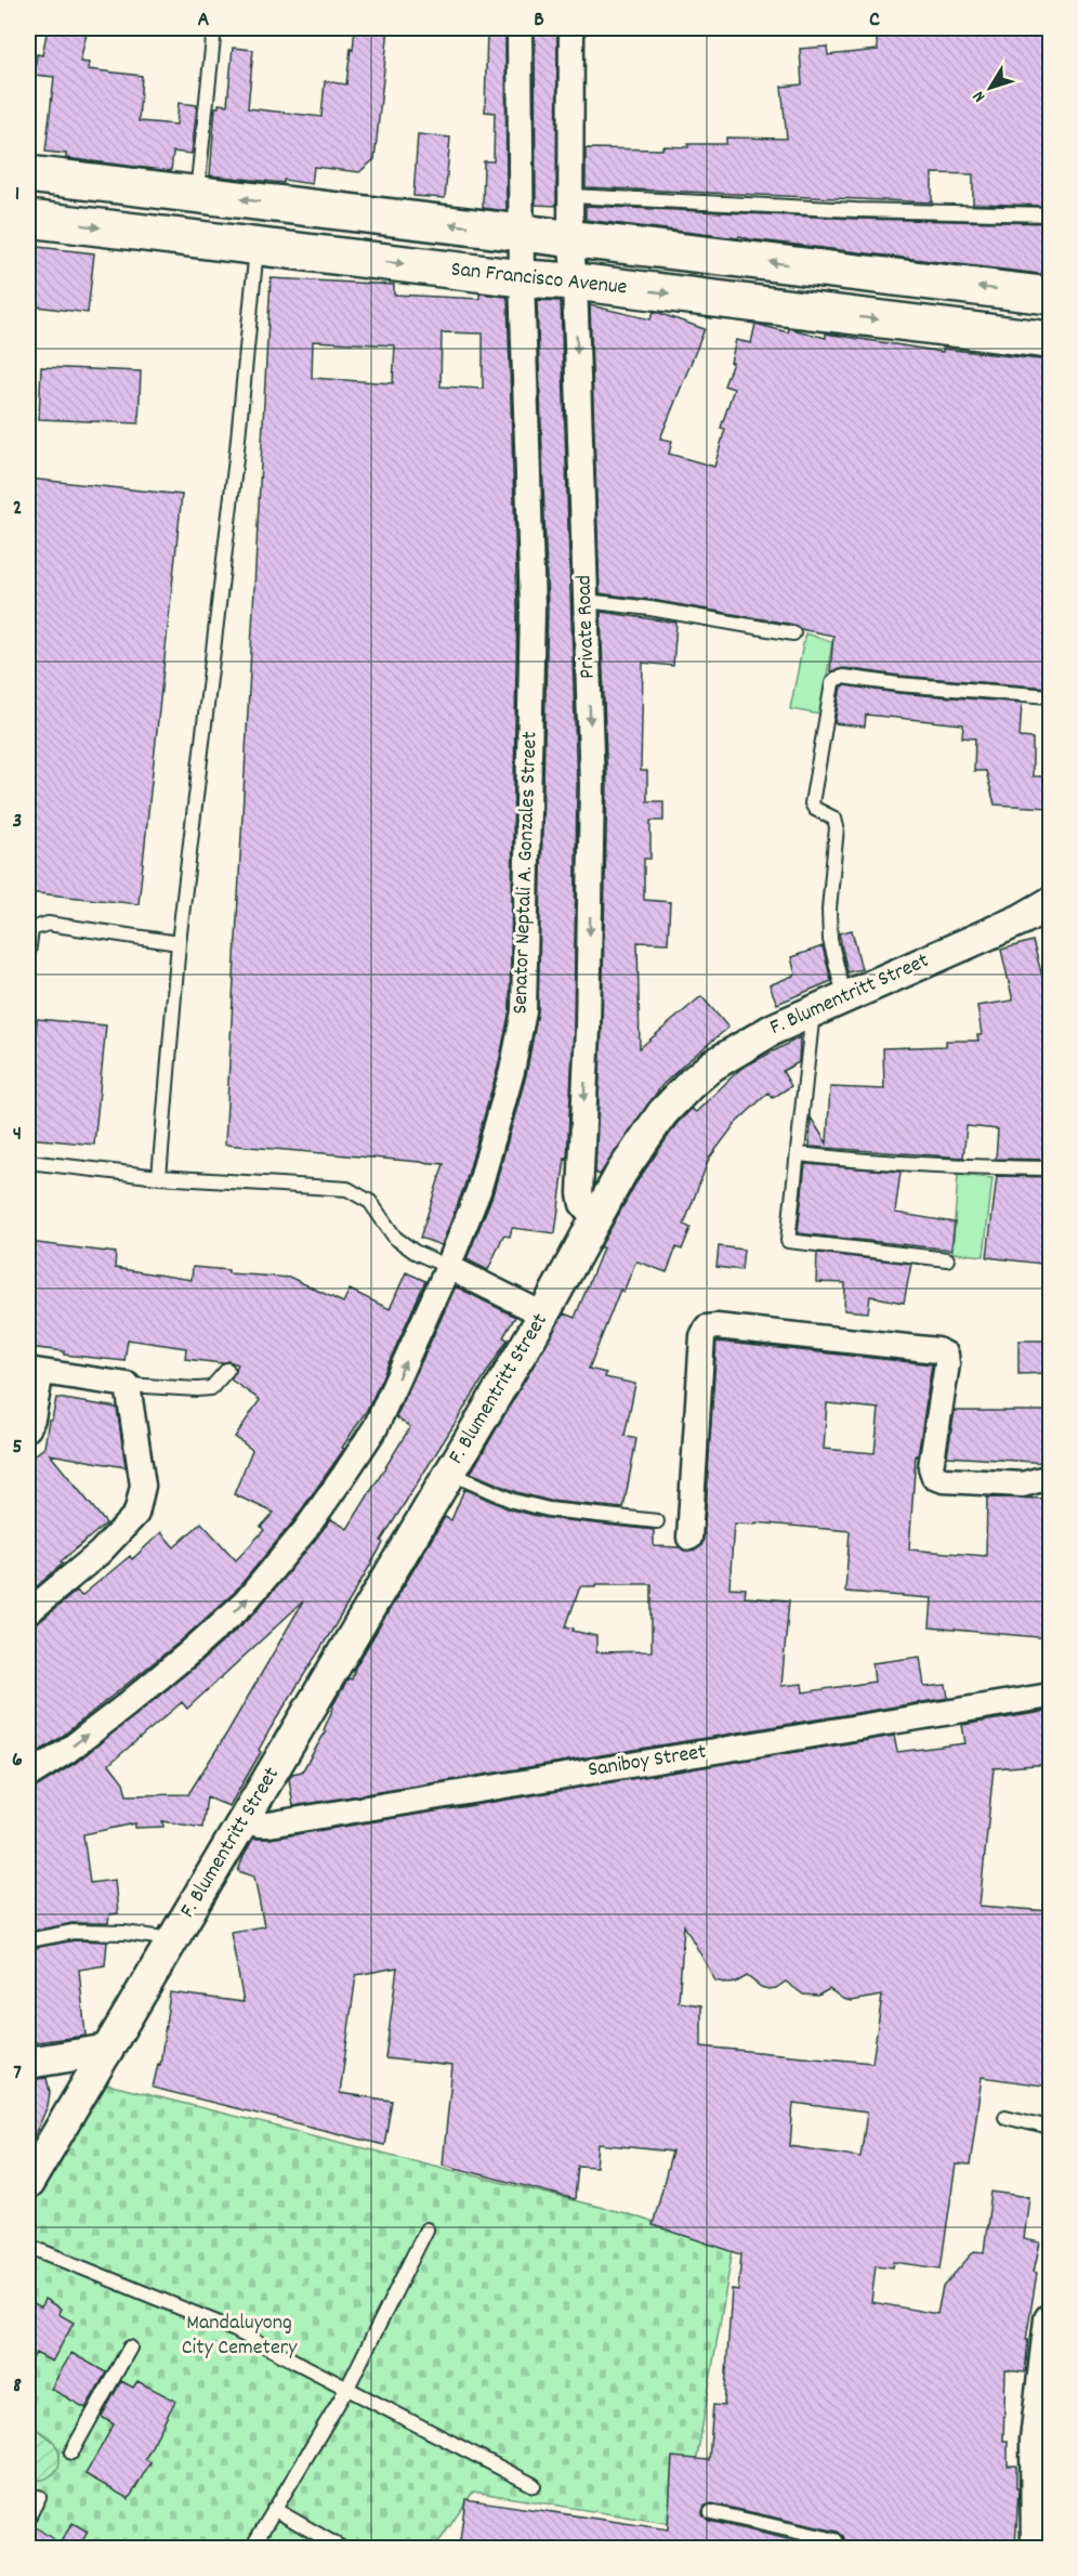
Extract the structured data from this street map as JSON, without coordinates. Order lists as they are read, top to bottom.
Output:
{
  "streets": {
    "main road": ["San Francisco Avenue"],
    "street": [
      "Private Road",
      "Senator Neptali A. Gonzales Street",
      "F. Blumentritt Street",
      "Saniboy Street"
    ]
  },
  "crossings": [
    ["San Francisco Avenue", "Private Road"],
    ["San Francisco Avenue", "Senator Neptali A. Gonzales Street"],
    ["Private Road", "F. Blumentritt Street"],
    ["F. Blumentritt Street", "Saniboy Street"]
  ],
  "one_way": ["Private Road"],
  "parks": ["Mandaluyong City Cemetery"],
  "north": "bottom left",
  "grid": {
    "columns": ["A", "B", "C"],
    "rows": [
      "1",
      "2",
      "3",
      "4",
      "5",
      "6",
      "7",
      "8"
    ]
  }
}
